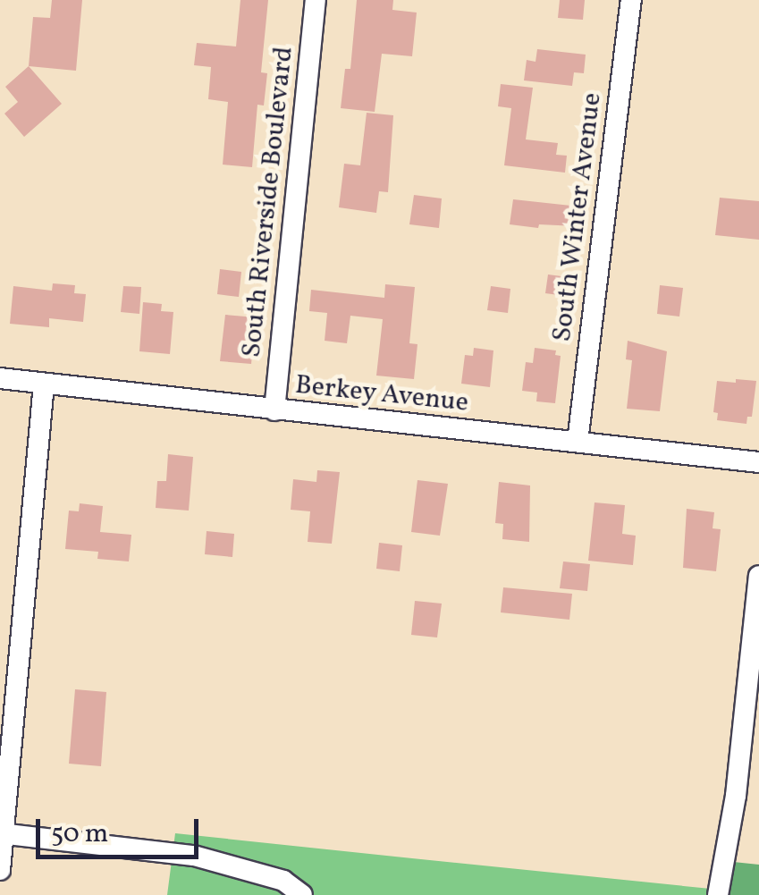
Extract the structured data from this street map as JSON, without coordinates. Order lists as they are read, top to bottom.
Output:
{
  "streets": {
    "street": ["South Riverside Boulevard", "South Winter Avenue", "Berkey Avenue"]
  },
  "crossings": [
    ["South Riverside Boulevard", "Berkey Avenue"],
    ["South Winter Avenue", "Berkey Avenue"]
  ],
  "scale_bar": "50 m"
}
